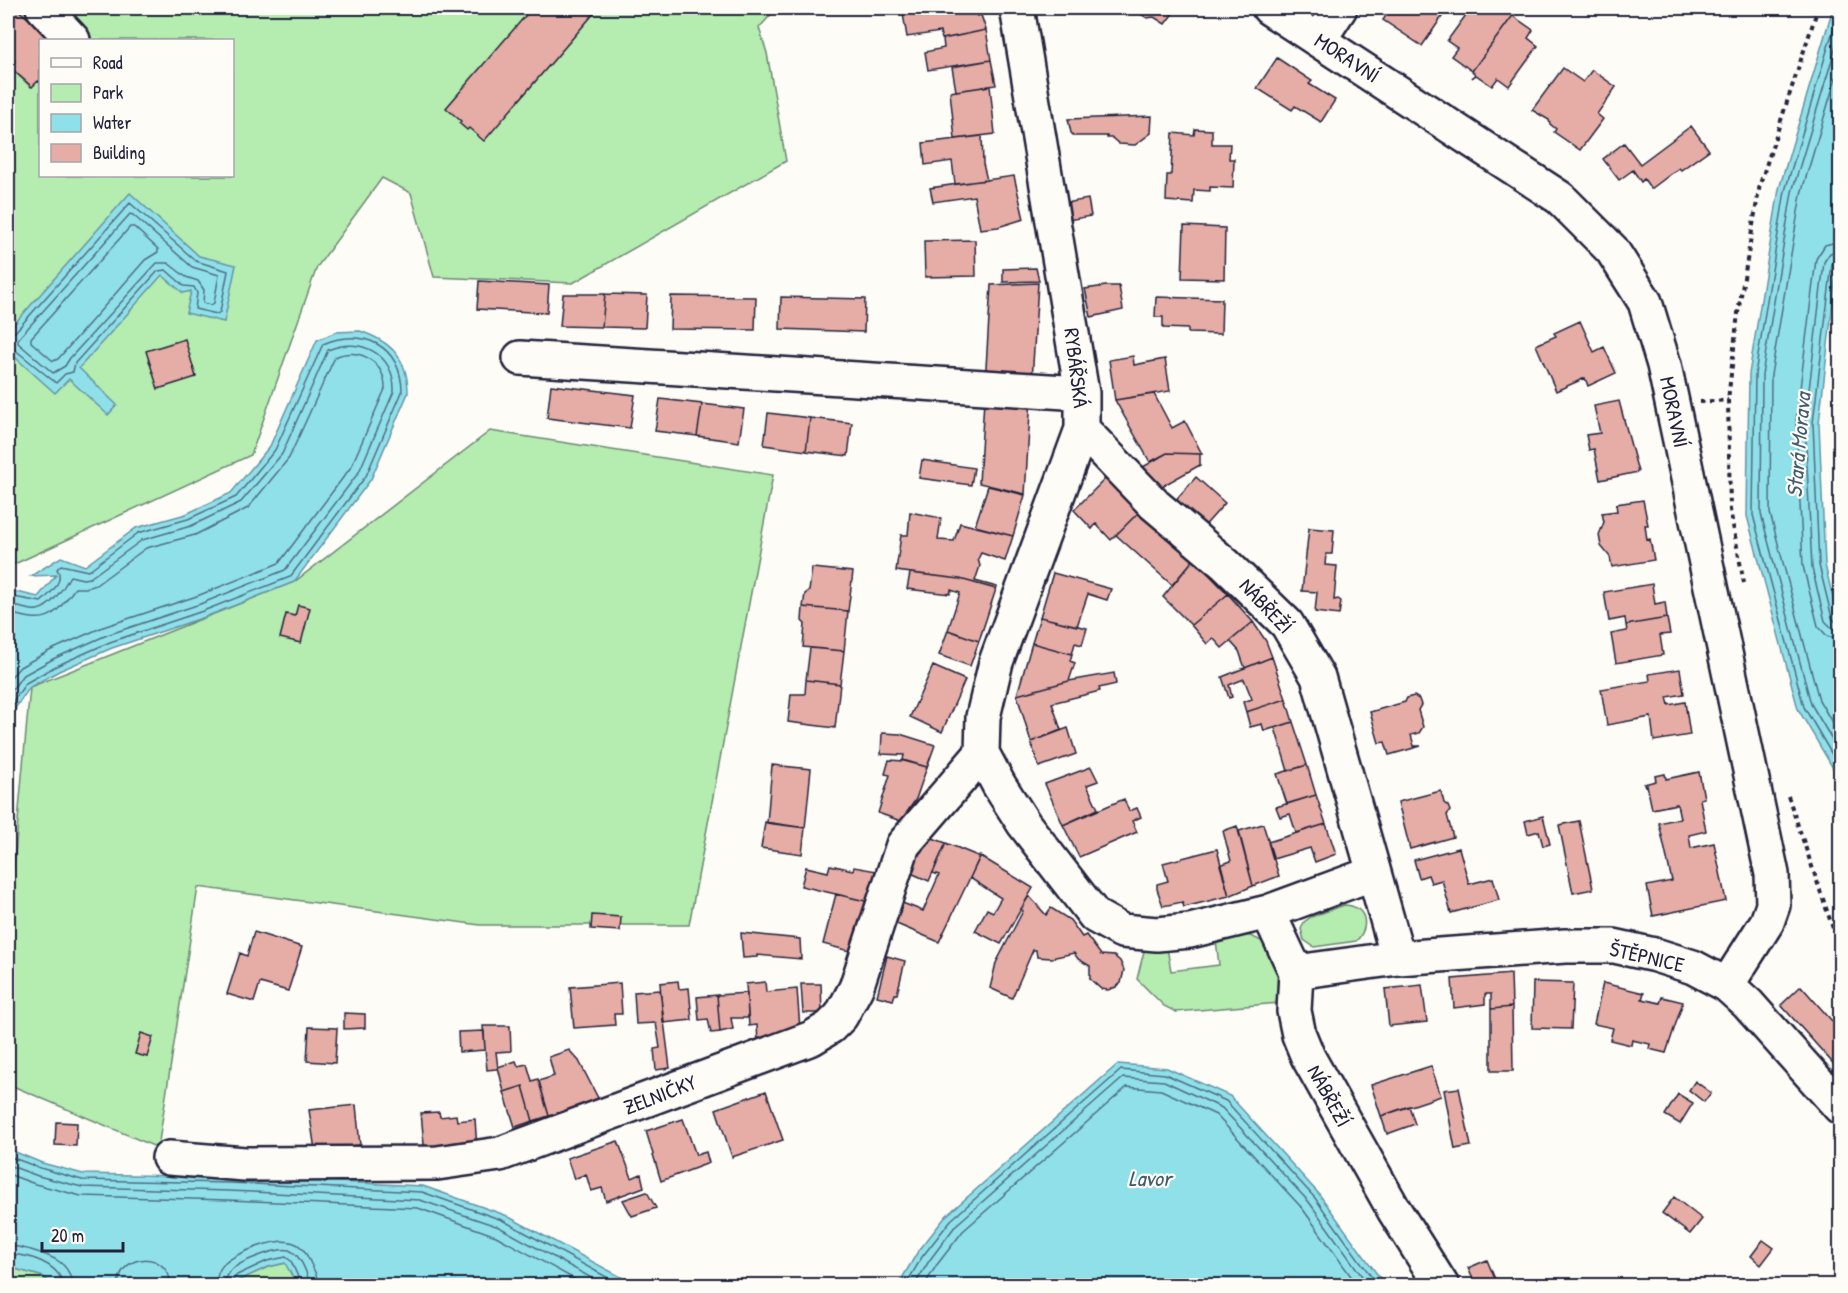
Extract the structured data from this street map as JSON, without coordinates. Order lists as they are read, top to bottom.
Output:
{
  "streets": {
    "street": [
      "MORAVNÍ",
      "RYBÁŘSKÁ",
      "NÁBŘEŽÍ",
      "ŠTĚPNICE",
      "ZELNIČKY"
    ]
  },
  "crossings": [
    ["MORAVNÍ", "ŠTĚPNICE"],
    ["RYBÁŘSKÁ", "NÁBŘEŽÍ"],
    ["RYBÁŘSKÁ", "ZELNIČKY"],
    ["NÁBŘEŽÍ", "ŠTĚPNICE"]
  ],
  "water": ["Stará Morava", "Lavor"],
  "legend": [
    "Road",
    "Park",
    "Water",
    "Building"
  ],
  "scale_bar": "20 m"
}
